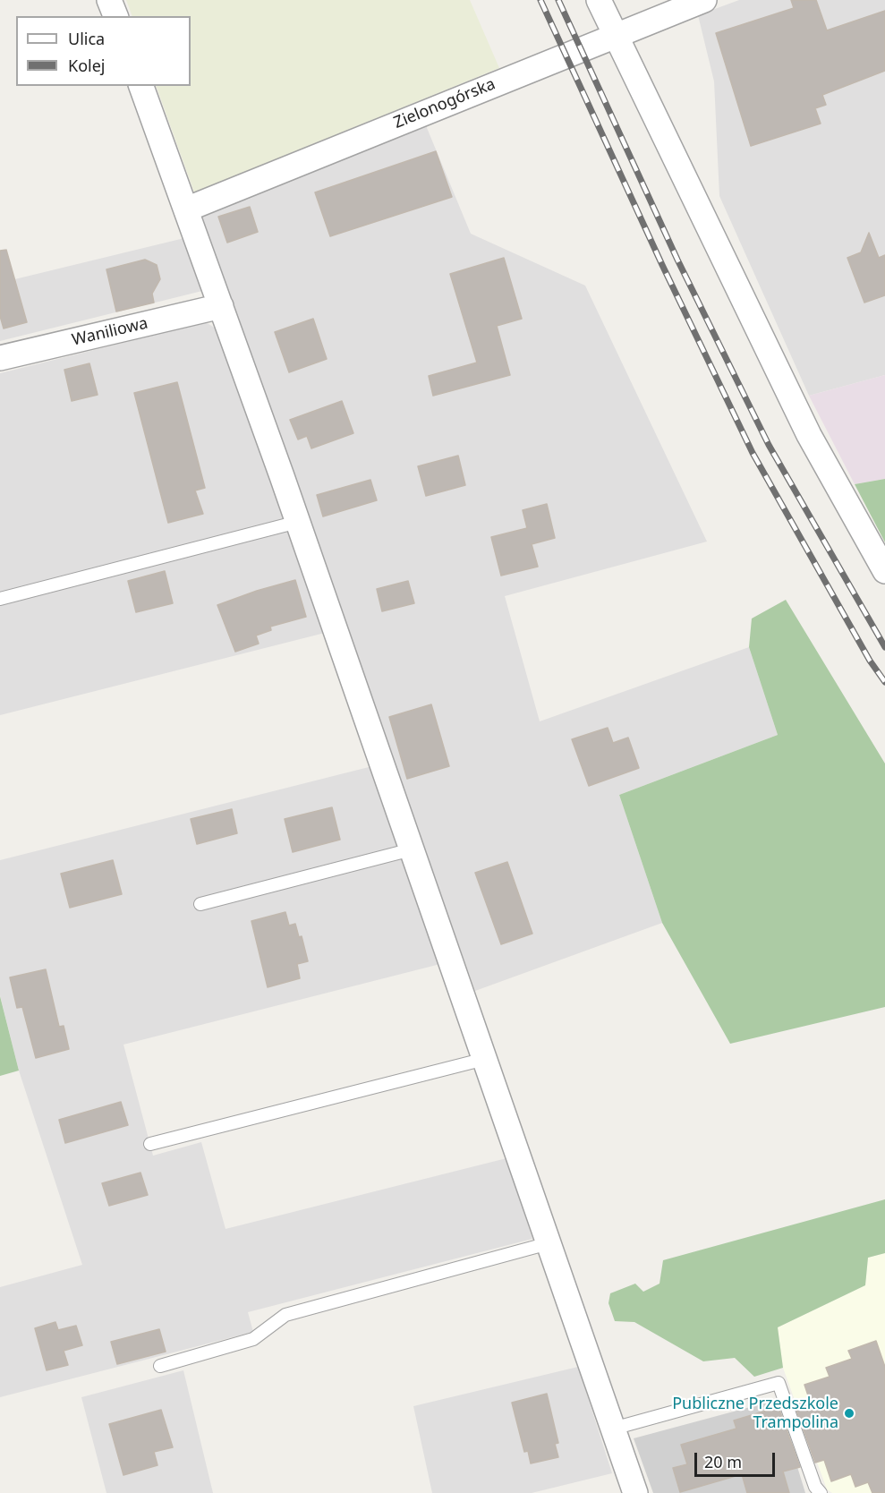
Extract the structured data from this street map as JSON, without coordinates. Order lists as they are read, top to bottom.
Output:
{
  "streets": {
    "street": ["Zielonogórska", "Waniliowa"]
  },
  "places": ["Publiczne Przedszkole Trampolina"],
  "legend": ["Ulica", "Kolej"],
  "scale_bar": "20 m"
}
